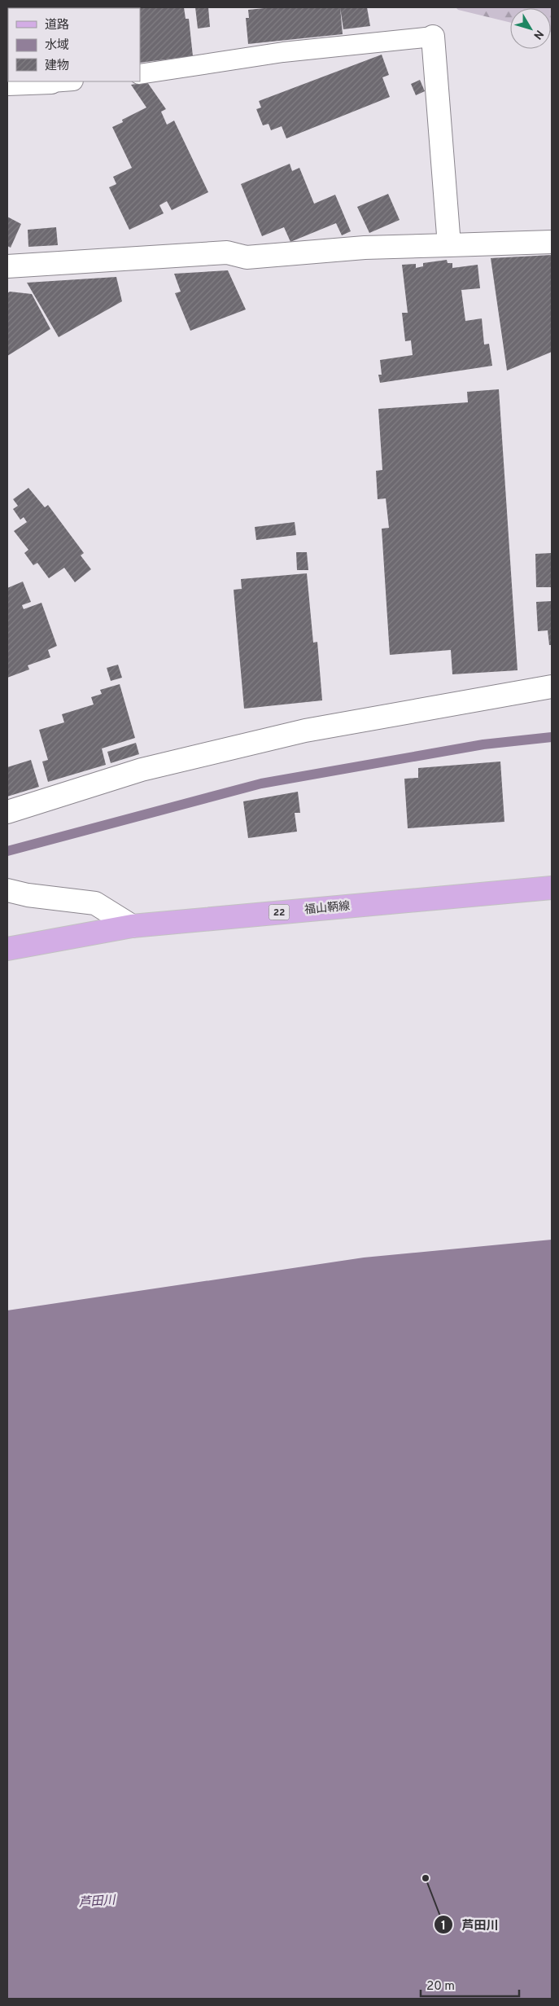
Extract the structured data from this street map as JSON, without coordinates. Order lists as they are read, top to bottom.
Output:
{
  "streets": {
    "main road": ["福山鞆線", "22"]
  },
  "water": ["芦田川"],
  "places": ["芦田川"],
  "legend": ["道路", "水域", "建物"],
  "scale_bar": "20 m",
  "north": "bottom right"
}
